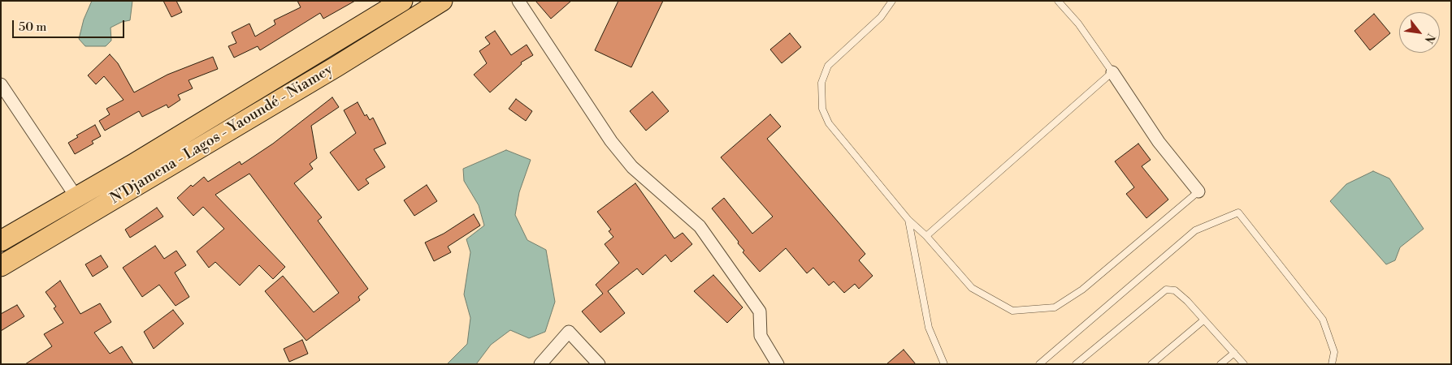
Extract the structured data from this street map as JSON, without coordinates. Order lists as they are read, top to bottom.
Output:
{
  "streets": {
    "highway": ["N'Djamena - Lagos - Yaoundé - Niamey"]
  },
  "scale_bar": "50 m",
  "north": "bottom right"
}
